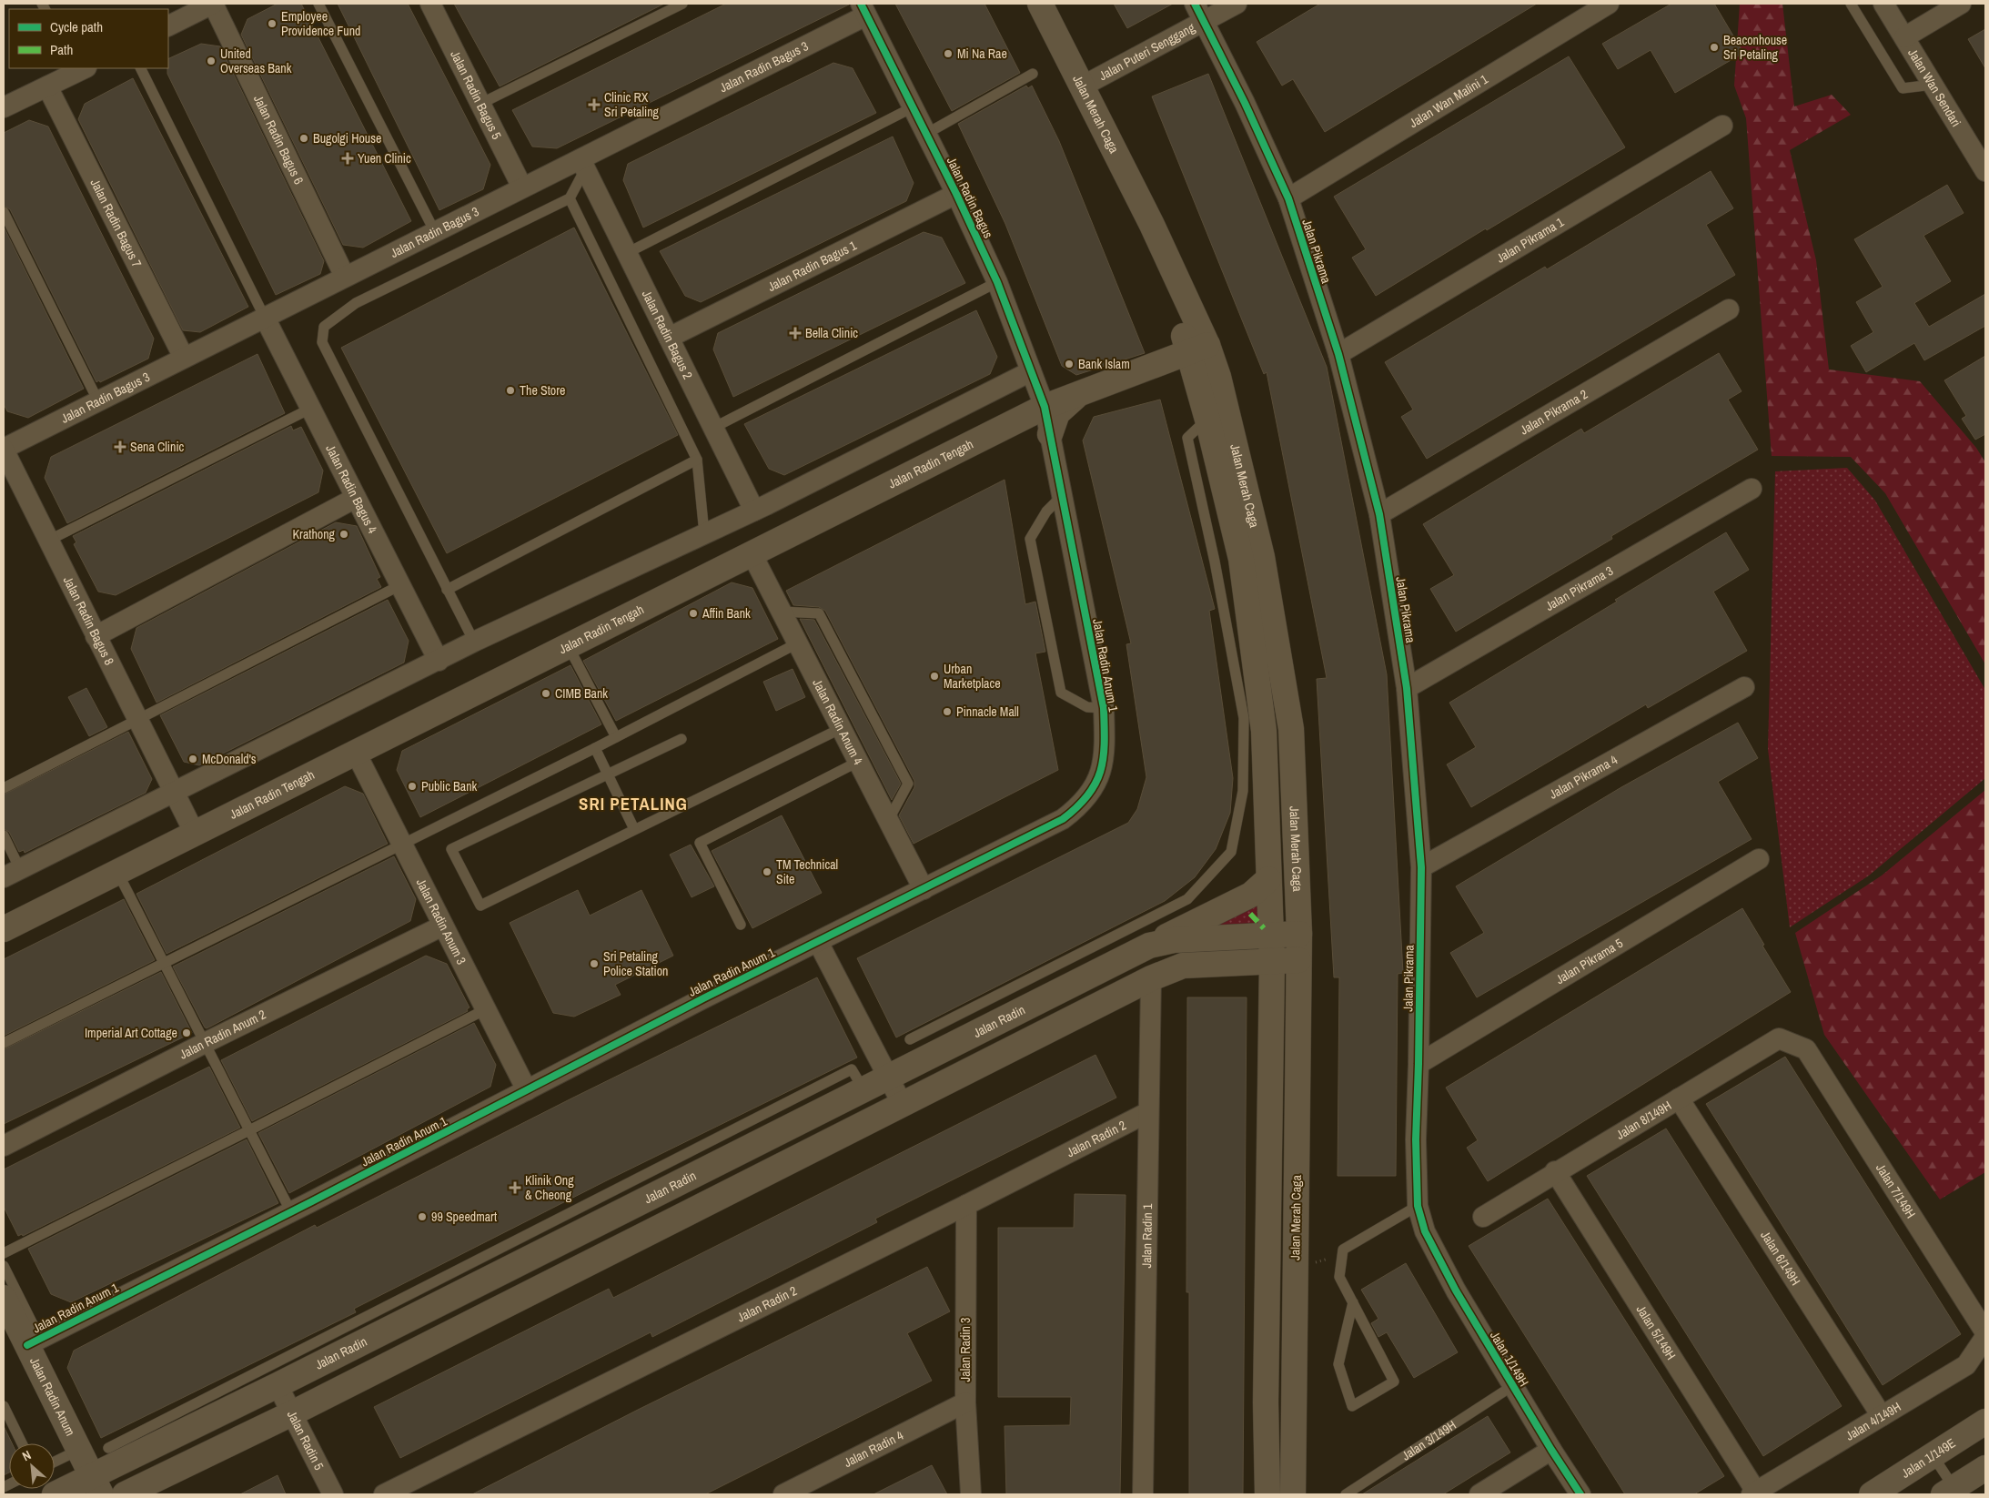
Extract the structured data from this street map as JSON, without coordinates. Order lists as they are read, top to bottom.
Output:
{
  "streets": {
    "street": [
      "Jalan Puteri Senggang",
      "Jalan Radin Bagus 3",
      "Jalan Wan Sendari",
      "Jalan Radin Bagus 5",
      "Jalan Wan Malini 1",
      "Jalan Merah Caga",
      "Jalan Radin Bagus 6",
      "Jalan Radin Bagus",
      "Jalan Radin Bagus 7",
      "Jalan Pikrama 1",
      "Jalan Pikrama",
      "Jalan Radin Bagus 1",
      "Jalan Radin Bagus 2",
      "Jalan Pikrama 2",
      "Jalan Radin Tengah",
      "Jalan Radin Bagus 4",
      "Jalan Pikrama 3",
      "Jalan Radin Bagus 8",
      "Jalan Radin Anum 1",
      "Jalan Radin Anum 4",
      "Jalan Pikrama 4",
      "Jalan Radin Anum 3",
      "Jalan Pikrama 5",
      "Jalan Radin",
      "Jalan Radin Anum 2",
      "Jalan 8/149H",
      "Jalan Radin 2",
      "Jalan 7/149H",
      "Jalan Radin 1",
      "Jalan 6/149H",
      "Jalan 5/149H",
      "Jalan Radin 3",
      "Jalan 1/149H",
      "Jalan Radin Anum",
      "Jalan 4/149H",
      "Jalan Radin 5",
      "Jalan Radin 4",
      "Jalan 1/149E"
    ],
    "lane": ["Jalan 3/149H"]
  },
  "crossings": [
    ["Jalan Puteri Senggang", "Jalan Merah Caga"],
    ["Jalan Puteri Senggang", "Jalan Pikrama"],
    ["Jalan Radin Bagus 3", "Jalan Radin Bagus 5"],
    ["Jalan Radin Bagus 3", "Jalan Radin Bagus 6"],
    ["Jalan Radin Bagus 3", "Jalan Radin Bagus"],
    ["Jalan Radin Bagus 3", "Jalan Radin Bagus 7"],
    ["Jalan Radin Bagus 3", "Jalan Radin Bagus 2"],
    ["Jalan Radin Bagus 3", "Jalan Radin Bagus 4"],
    ["Jalan Radin Bagus 3", "Jalan Radin Bagus 8"],
    ["Jalan Wan Malini 1", "Jalan Pikrama"],
    ["Jalan Merah Caga", "Jalan Radin Tengah"],
    ["Jalan Merah Caga", "Jalan Radin"],
    ["Jalan Radin Bagus", "Jalan Radin Bagus 1"],
    ["Jalan Radin Bagus", "Jalan Radin Tengah"],
    ["Jalan Radin Bagus", "Jalan Radin Anum 1"],
    ["Jalan Pikrama 1", "Jalan Pikrama"],
    ["Jalan Pikrama", "Jalan Pikrama 2"],
    ["Jalan Pikrama", "Jalan Pikrama 3"],
    ["Jalan Pikrama", "Jalan Pikrama 4"],
    ["Jalan Pikrama", "Jalan Pikrama 5"],
    ["Jalan Pikrama", "Jalan 1/149H"],
    ["Jalan Radin Bagus 1", "Jalan Radin Bagus 2"],
    ["Jalan Radin Tengah", "Jalan Radin Bagus 8"],
    ["Jalan Radin Tengah", "Jalan Radin Anum 1"],
    ["Jalan Radin Tengah", "Jalan Radin Anum 4"],
    ["Jalan Radin Tengah", "Jalan Radin Anum 3"],
    ["Jalan Radin Anum 1", "Jalan Radin Anum 4"],
    ["Jalan Radin Anum 1", "Jalan Radin Anum 3"],
    ["Jalan Radin Anum 1", "Jalan Radin Anum"],
    ["Jalan Radin Anum 3", "Jalan Radin Anum 2"],
    ["Jalan Radin", "Jalan Radin Anum"],
    ["Jalan Radin", "Jalan Radin 5"],
    ["Jalan 8/149H", "Jalan 7/149H"],
    ["Jalan 8/149H", "Jalan 6/149H"],
    ["Jalan 8/149H", "Jalan 5/149H"],
    ["Jalan Radin 2", "Jalan Radin 1"],
    ["Jalan Radin 2", "Jalan Radin 3"],
    ["Jalan 6/149H", "Jalan 4/149H"],
    ["Jalan 5/149H", "Jalan 4/149H"],
    ["Jalan Radin 3", "Jalan Radin 4"],
    ["Jalan 1/149H", "Jalan 3/149H"]
  ],
  "districts": ["SRI PETALING"],
  "places": {
    "other": [
      "Employee Providence Fund",
      "Beaconhouse Sri Petaling",
      "Mi Na Rae",
      "United Overseas Bank",
      "Bugolgi House",
      "Bank Islam",
      "The Store",
      "Krathong",
      "Affin Bank",
      "Urban Marketplace",
      "CIMB Bank",
      "Pinnacle Mall",
      "McDonald's",
      "Public Bank",
      "TM Technical Site",
      "Sri Petaling Police Station",
      "Imperial Art Cottage",
      "99 Speedmart"
    ],
    "health": [
      "Clinic RX Sri Petaling",
      "Yuen Clinic",
      "Bella Clinic",
      "Sena Clinic",
      "Klinik Ong & Cheong"
    ]
  },
  "legend": ["Cycle path", "Path"],
  "north": "top left"
}
